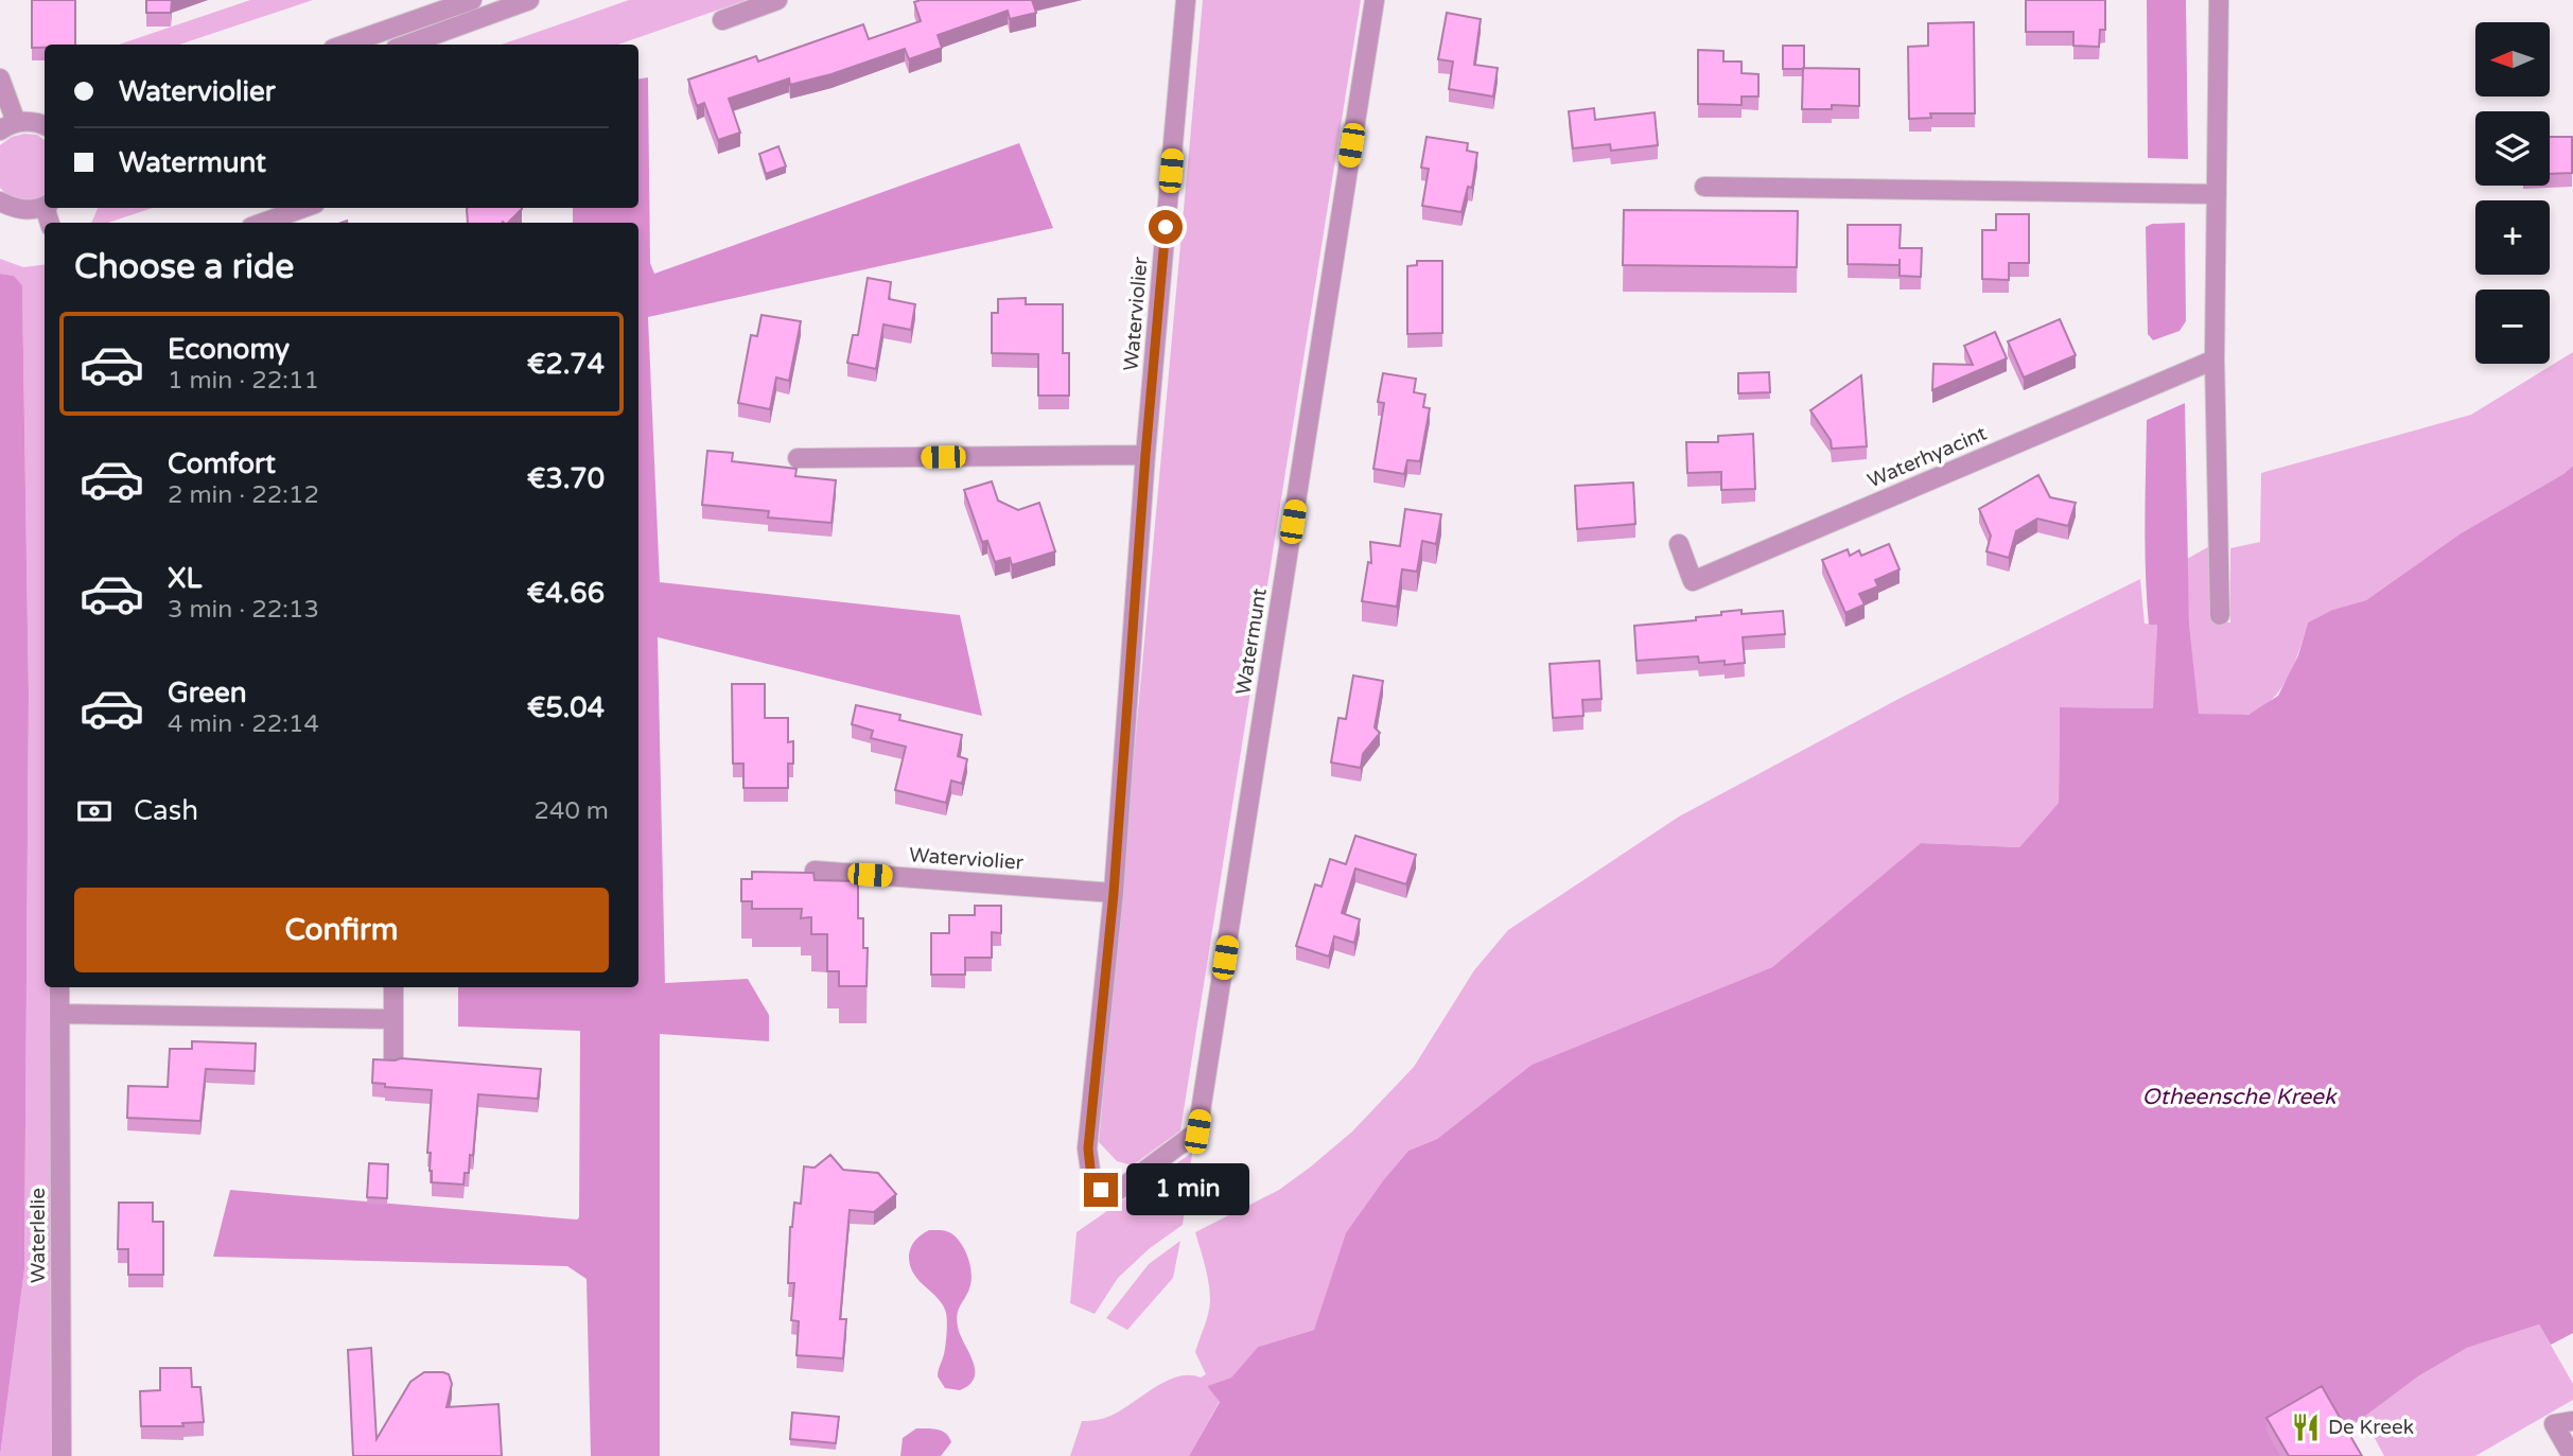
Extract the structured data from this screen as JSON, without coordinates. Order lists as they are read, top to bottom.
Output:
{
  "streets": {
    "street": [
      "Waterviolier",
      "Waterhyacint",
      "Watermunt",
      "Waterlelie"
    ]
  },
  "crossings": [
    ["Waterviolier", "Watermunt"]
  ],
  "water": ["Otheensche Kreek"],
  "places": {
    "restaurant": ["De Kreek"]
  },
  "north": "left",
  "page": {
    "map_buttons": ["+", "−"],
    "banner": ["Waterviolier", "Watermunt"],
    "heading": "Choose a ride",
    "list": [
      {
        "name": "Economy",
        "note": "1 min · 22:11",
        "value": "€2.74"
      },
      {
        "name": "Comfort",
        "note": "2 min · 22:12",
        "value": "€3.70"
      },
      {
        "name": "XL",
        "note": "3 min · 22:13",
        "value": "€4.66"
      },
      {
        "name": "Green",
        "note": "4 min · 22:14",
        "value": "€5.04"
      }
    ],
    "pay": ["Cash", "240 m"],
    "buttons": "Confirm",
    "bubble": "1 min"
  }
}
